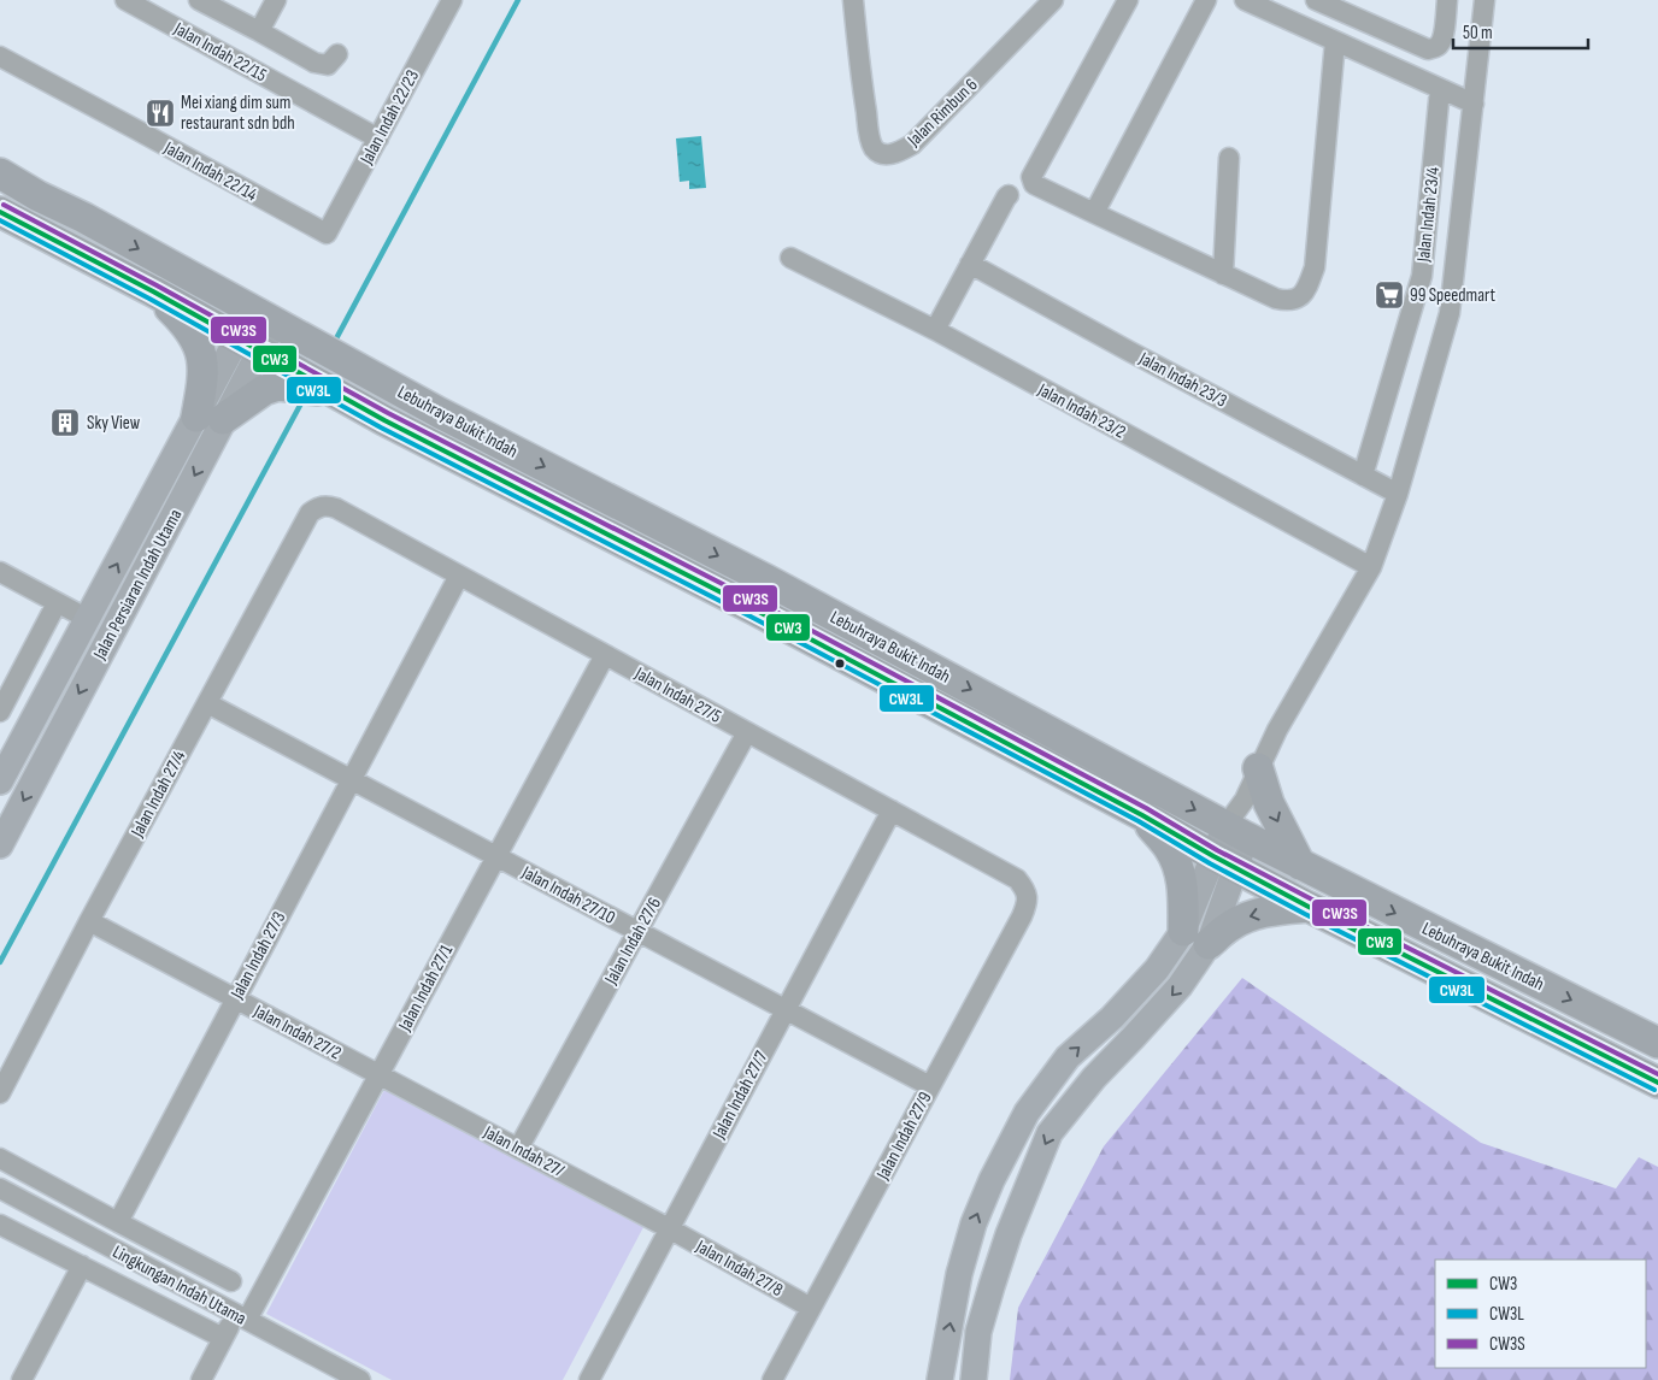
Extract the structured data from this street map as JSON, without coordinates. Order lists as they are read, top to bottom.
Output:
{
  "streets": {
    "highway": ["Lebuhraya Bukit Indah"],
    "main road": ["Jalan Persiaran Indah Utama"],
    "street": [
      "Jalan Indah 22/15",
      "Jalan Rimbun 6",
      "Jalan Indah 22/23",
      "Jalan Indah 22/14",
      "Jalan Indah 23/4",
      "Jalan Indah 23/3",
      "Jalan Indah 23/2",
      "Jalan Indah 27/5",
      "Jalan Indah 27/4",
      "Jalan Indah 27/10",
      "Jalan Indah 27/6",
      "Jalan Indah 27/3",
      "Jalan Indah 27/1",
      "Jalan Indah 27/2",
      "Jalan Indah 27/7",
      "Jalan Indah 27/9",
      "Jalan Indah 27/",
      "Jalan Indah 27/8",
      "Lingkungan Indah Utama"
    ]
  },
  "crossings": [
    ["Jalan Indah 22/15", "Jalan Indah 22/23"],
    ["Jalan Indah 22/23", "Jalan Indah 22/14"],
    ["Jalan Indah 23/4", "Jalan Indah 23/3"],
    ["Lebuhraya Bukit Indah", "Jalan Persiaran Indah Utama"],
    ["Jalan Indah 27/5", "Jalan Indah 27/4"],
    ["Jalan Indah 27/5", "Jalan Indah 27/6"],
    ["Jalan Indah 27/5", "Jalan Indah 27/3"],
    ["Jalan Indah 27/5", "Jalan Indah 27/1"],
    ["Jalan Indah 27/5", "Jalan Indah 27/7"],
    ["Jalan Indah 27/5", "Jalan Indah 27/9"],
    ["Jalan Indah 27/4", "Jalan Indah 27/10"],
    ["Jalan Indah 27/4", "Jalan Indah 27/2"],
    ["Jalan Indah 27/10", "Jalan Indah 27/6"],
    ["Jalan Indah 27/10", "Jalan Indah 27/3"],
    ["Jalan Indah 27/10", "Jalan Indah 27/1"],
    ["Jalan Indah 27/10", "Jalan Indah 27/7"],
    ["Jalan Indah 27/10", "Jalan Indah 27/9"],
    ["Jalan Indah 27/6", "Jalan Indah 27/"],
    ["Jalan Indah 27/3", "Jalan Indah 27/2"],
    ["Jalan Indah 27/1", "Jalan Indah 27/2"],
    ["Jalan Indah 27/1", "Jalan Indah 27/"],
    ["Jalan Indah 27/1", "Lingkungan Indah Utama"],
    ["Jalan Indah 27/2", "Jalan Indah 27/"],
    ["Jalan Indah 27/7", "Jalan Indah 27/"],
    ["Jalan Indah 27/7", "Jalan Indah 27/8"],
    ["Jalan Indah 27/9", "Jalan Indah 27/8"],
    ["Jalan Indah 27/", "Jalan Indah 27/8"]
  ],
  "places": {
    "restaurant": ["Mei xiang dim sum restaurant sdn bdh"],
    "supermarket": ["99 Speedmart"],
    "building": ["Sky View"]
  },
  "lines": ["transit line CW3S", "transit line CW3", "transit line CW3L"],
  "legend": ["CW3", "CW3L", "CW3S"],
  "scale_bar": "50 m"
}
